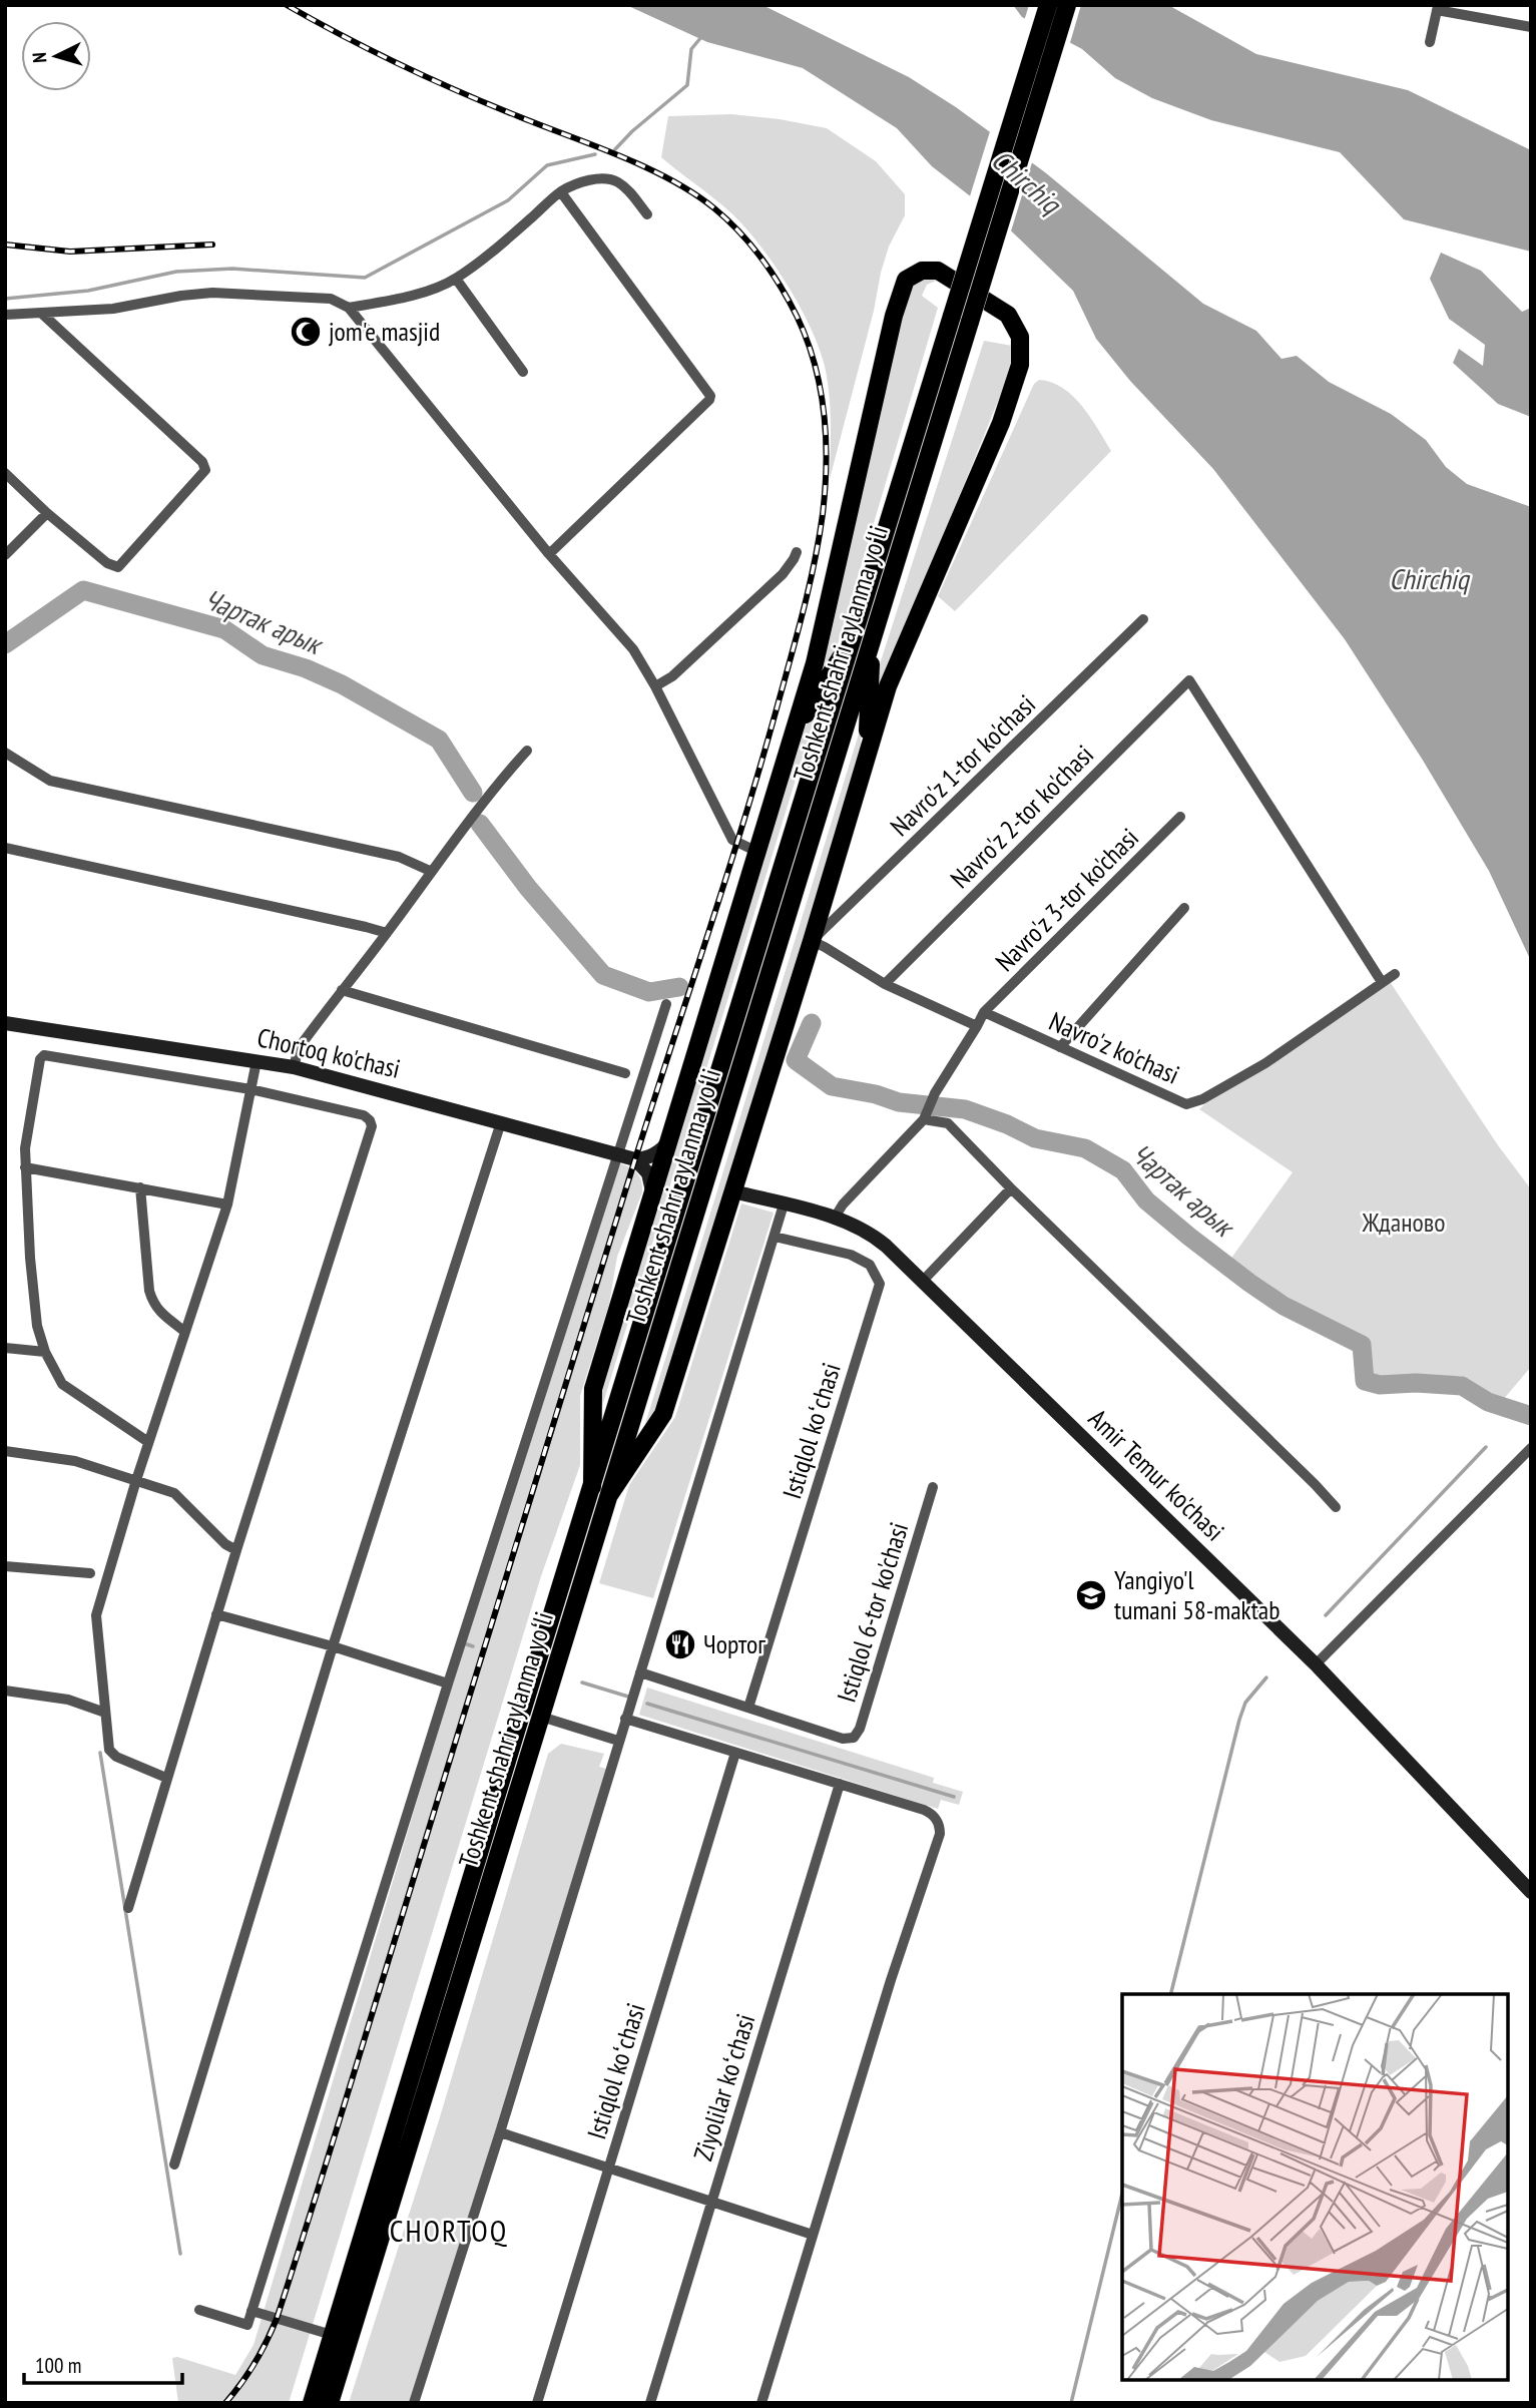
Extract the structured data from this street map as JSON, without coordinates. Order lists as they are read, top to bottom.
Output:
{
  "streets": {
    "highway": ["Toshkent shahri aylanma yoʻli"],
    "main road": ["Chortoq ko'chasi", "Amir Temur ko'chasi"],
    "street": [
      "Navro'z 1-tor ko'chasi",
      "Navro'z 2-tor ko'chasi",
      "Navro'z 3-tor ko'chasi",
      "Navro'z ko'chasi",
      "Istiqlol koʻchasi",
      "Istiqlol 6-tor ko'chasi",
      "Ziyolilar koʻchasi"
    ]
  },
  "crossings": [
    ["Navro'z 2-tor ko'chasi", "Navro'z ko'chasi"],
    ["Navro'z 3-tor ko'chasi", "Navro'z ko'chasi"],
    ["Istiqlol koʻchasi", "Istiqlol 6-tor ko'chasi"]
  ],
  "districts": ["CHORTOQ"],
  "water": ["Chirchiq", "Чартак арык"],
  "parks": ["Жданово"],
  "places": {
    "mosque": ["jom'e masjid"],
    "school or university": ["Yangiyo'l tumani 58-maktab"],
    "restaurant": ["Чортог"]
  },
  "scale_bar": "100 m",
  "north": "left"
}
